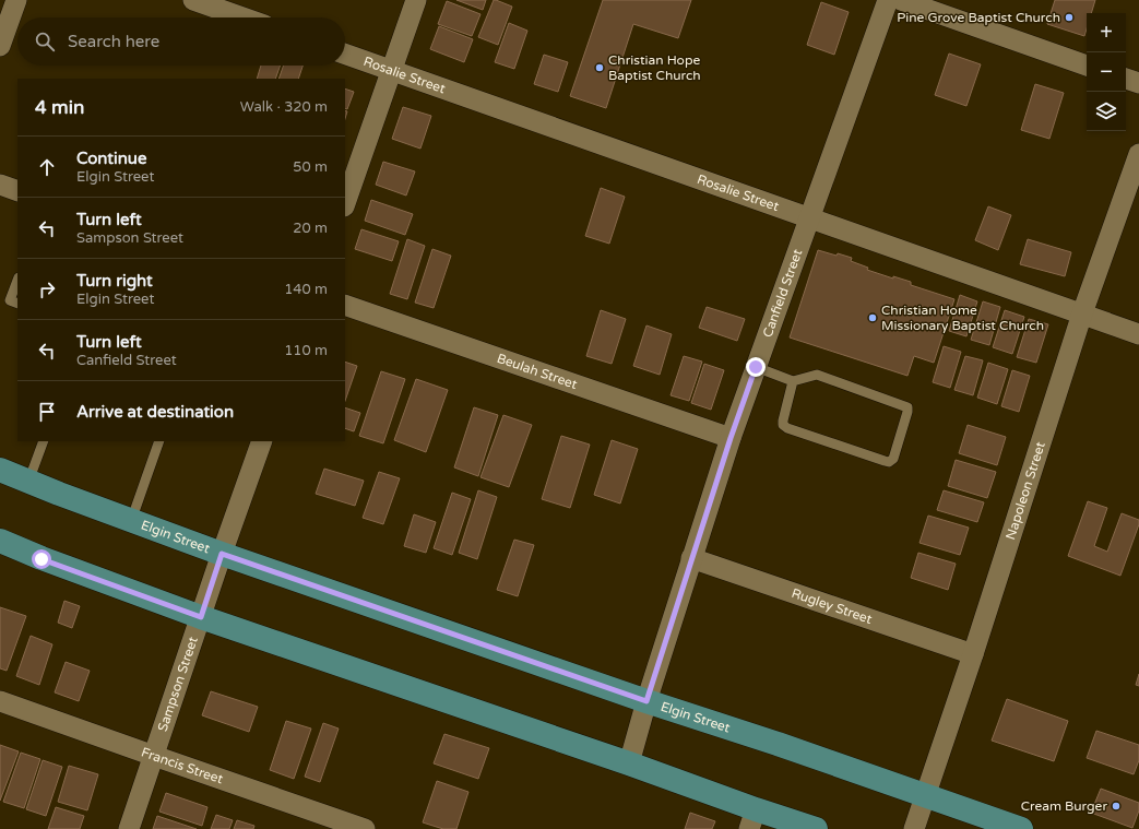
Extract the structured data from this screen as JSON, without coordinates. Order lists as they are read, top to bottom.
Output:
{
  "streets": {
    "main road": ["Elgin Street"],
    "street": [
      "Rosalie Street",
      "Canfield Street",
      "Beulah Street",
      "Napoleon Street",
      "Rugley Street",
      "Sampson Street",
      "Francis Street"
    ]
  },
  "crossings": [
    ["Rosalie Street", "Canfield Street"],
    ["Rosalie Street", "Napoleon Street"],
    ["Canfield Street", "Beulah Street"],
    ["Canfield Street", "Elgin Street"],
    ["Canfield Street", "Rugley Street"],
    ["Napoleon Street", "Elgin Street"],
    ["Napoleon Street", "Rugley Street"],
    ["Elgin Street", "Sampson Street"],
    ["Sampson Street", "Francis Street"]
  ],
  "places": [
    "Pine Grove Baptist Church",
    "Christian Hope Baptist Church",
    "Christian Home Missionary Baptist Church",
    "Cream Burger"
  ],
  "page": {
    "map_buttons": ["+", "−"],
    "search": "Search here",
    "heading": ["4 min", "Walk · 320 m"],
    "list": [
      ["Continue", "Elgin Street", "50 m"],
      ["Turn left", "Sampson Street", "20 m"],
      ["Turn right", "Elgin Street", "140 m"],
      ["Turn left", "Canfield Street", "110 m"],
      "Arrive at destination"
    ]
  }
}
